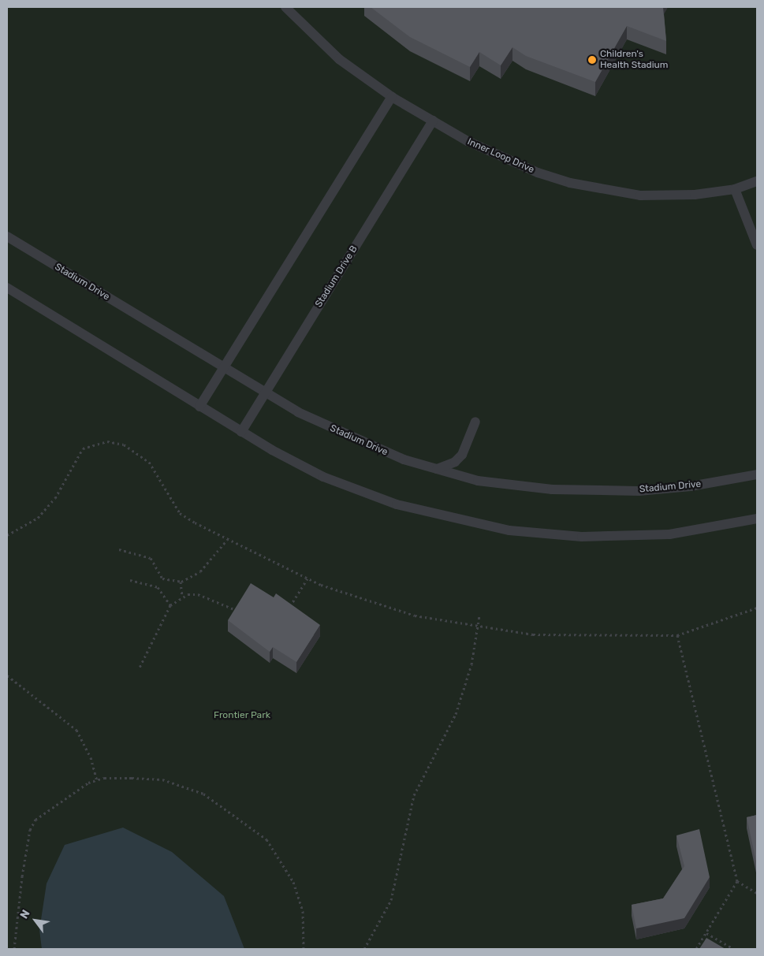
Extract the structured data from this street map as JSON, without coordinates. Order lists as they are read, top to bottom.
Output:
{
  "streets": {
    "lane": ["Inner Loop Drive", "Stadium Drive B", "Stadium Drive"]
  },
  "crossings": [
    ["Inner Loop Drive", "Stadium Drive B"],
    ["Stadium Drive B", "Stadium Drive"]
  ],
  "parks": ["Frontier Park"],
  "places": ["Children's Health Stadium"],
  "north": "top left"
}
